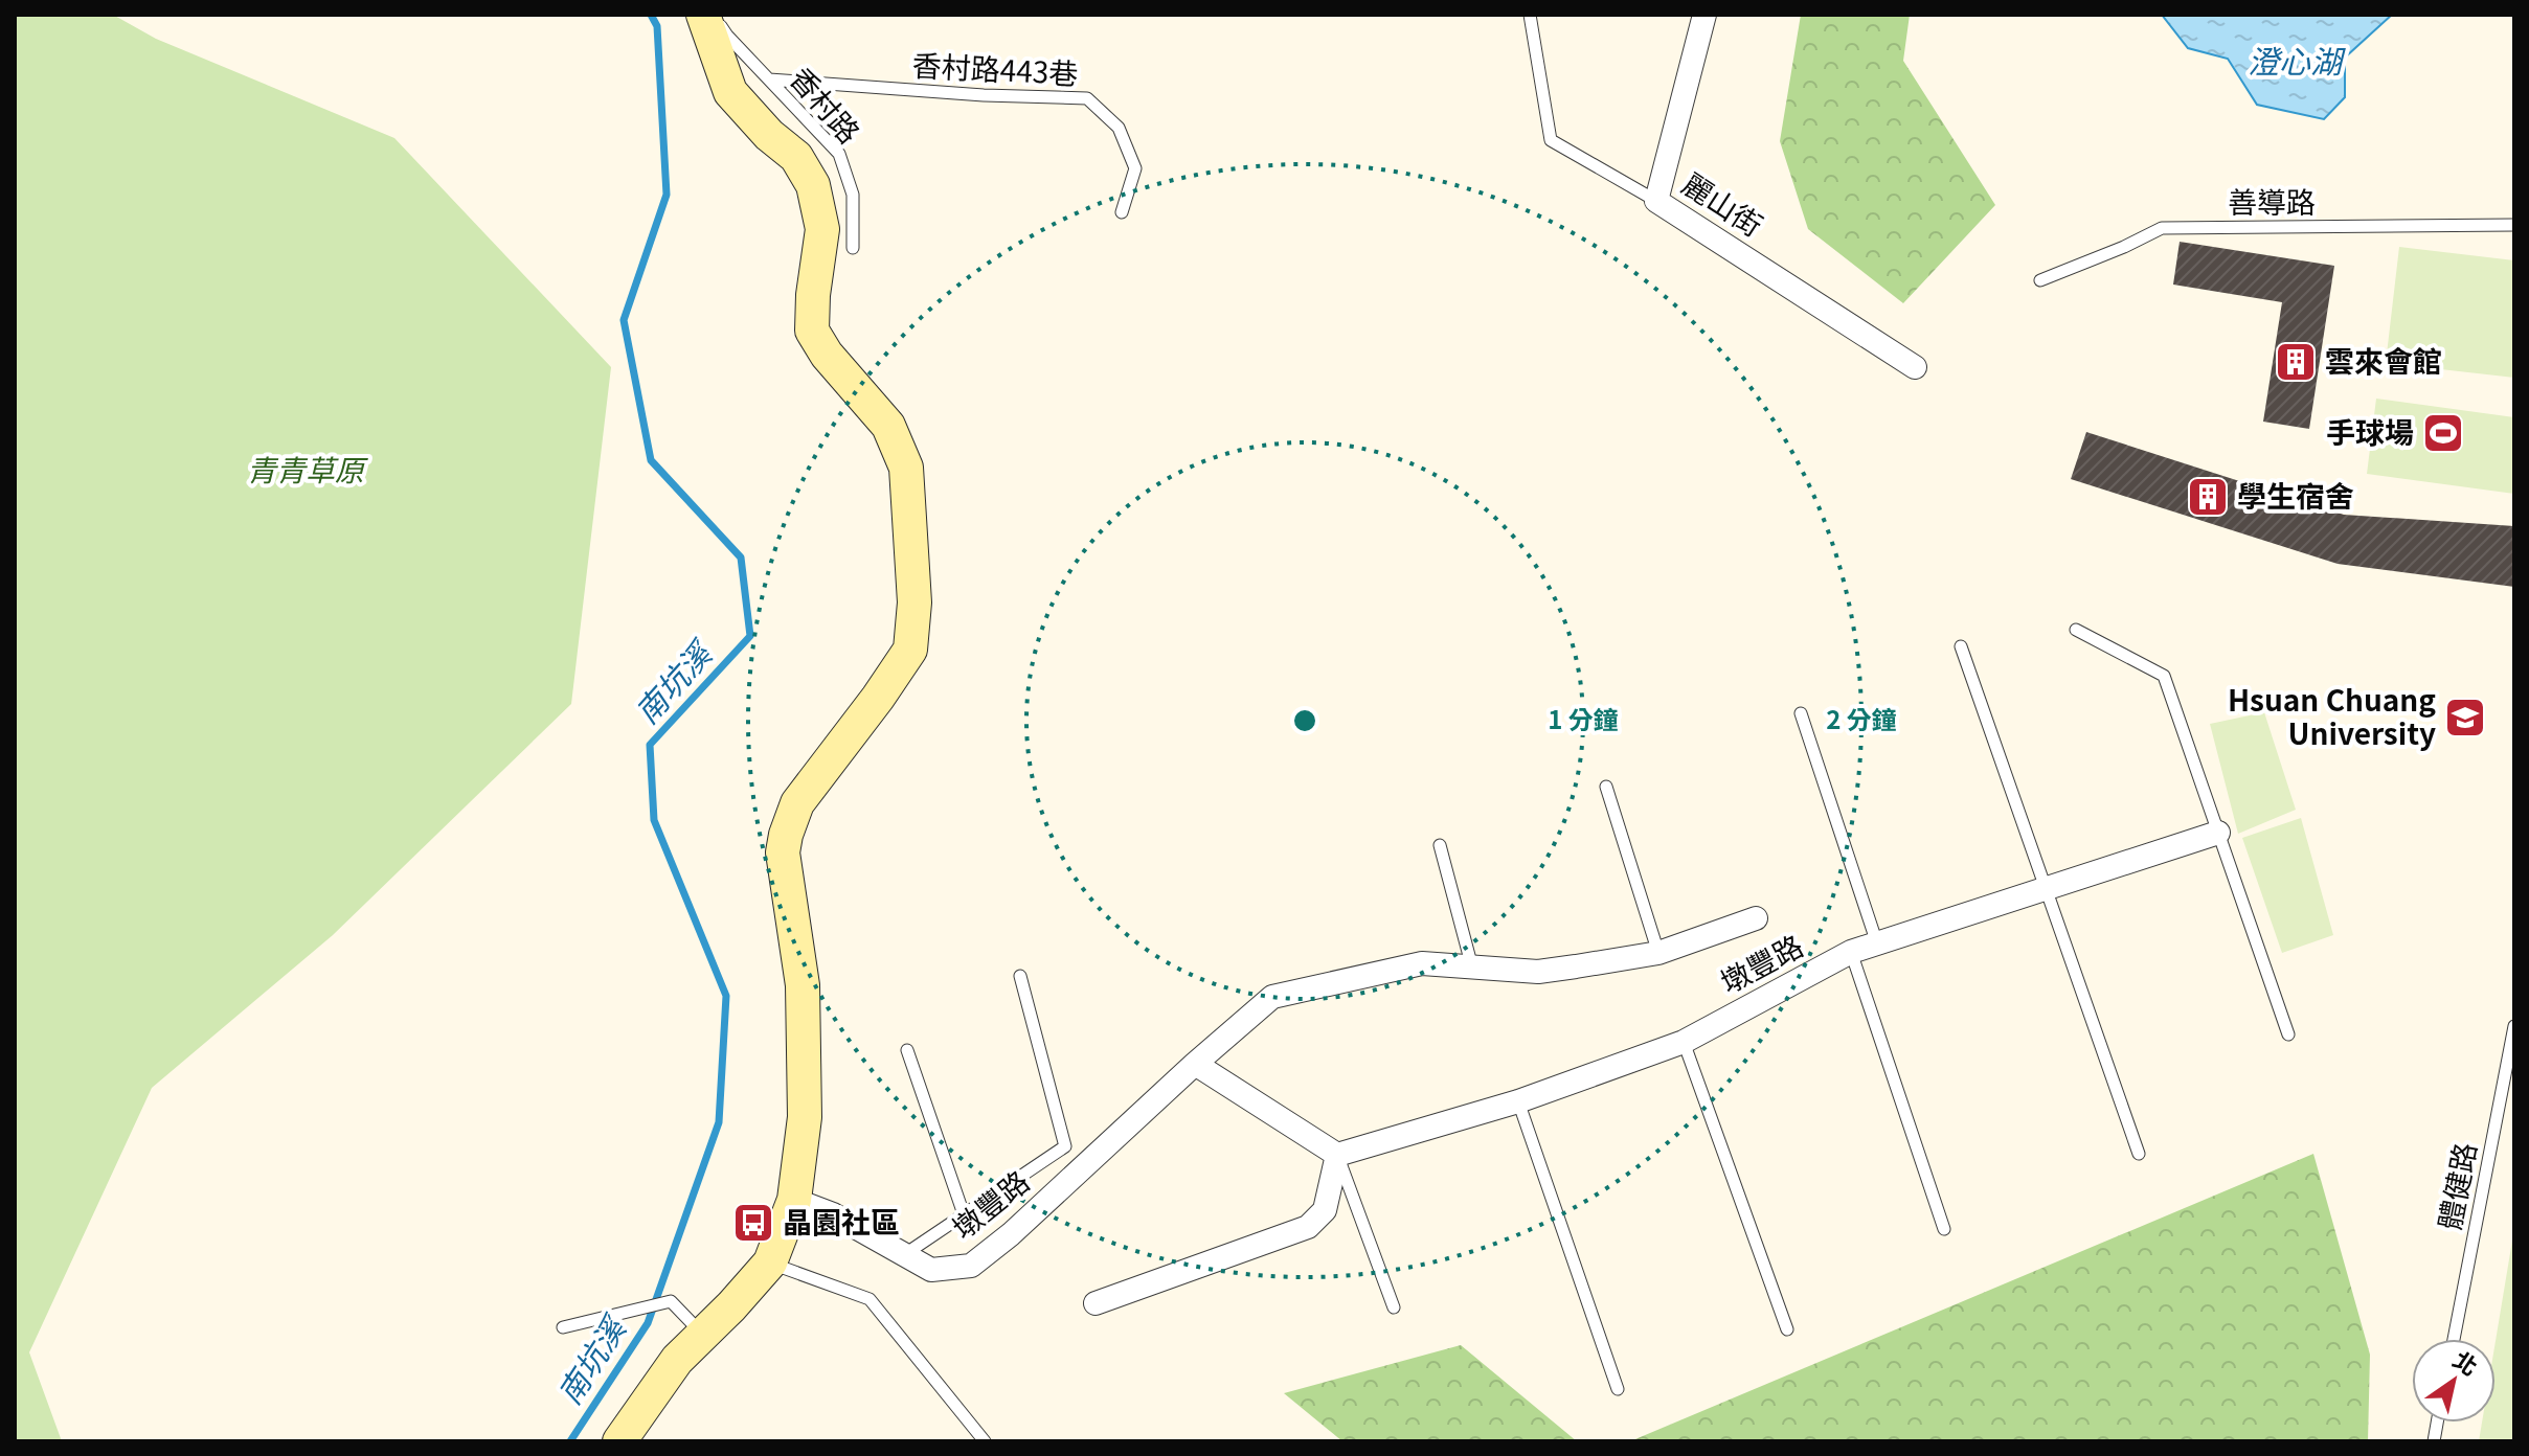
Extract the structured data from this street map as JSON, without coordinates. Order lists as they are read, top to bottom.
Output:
{
  "streets": {
    "street": ["麗山街", "墩豐路"],
    "lane": [
      "香村路443巷",
      "香村路",
      "善導路",
      "體健路"
    ]
  },
  "crossings": [
    ["香村路443巷", "香村路"]
  ],
  "water": ["澄心湖", "南坑溪"],
  "parks": ["青青草原"],
  "places": {
    "building": ["雲來會館", "學生宿舍"],
    "sports": ["手球場"],
    "school or university": ["Hsuan Chuang University"],
    "bus stop": ["晶園社區"]
  },
  "north": "top right",
  "rings": ["1 分鐘", "2 分鐘"]
}
